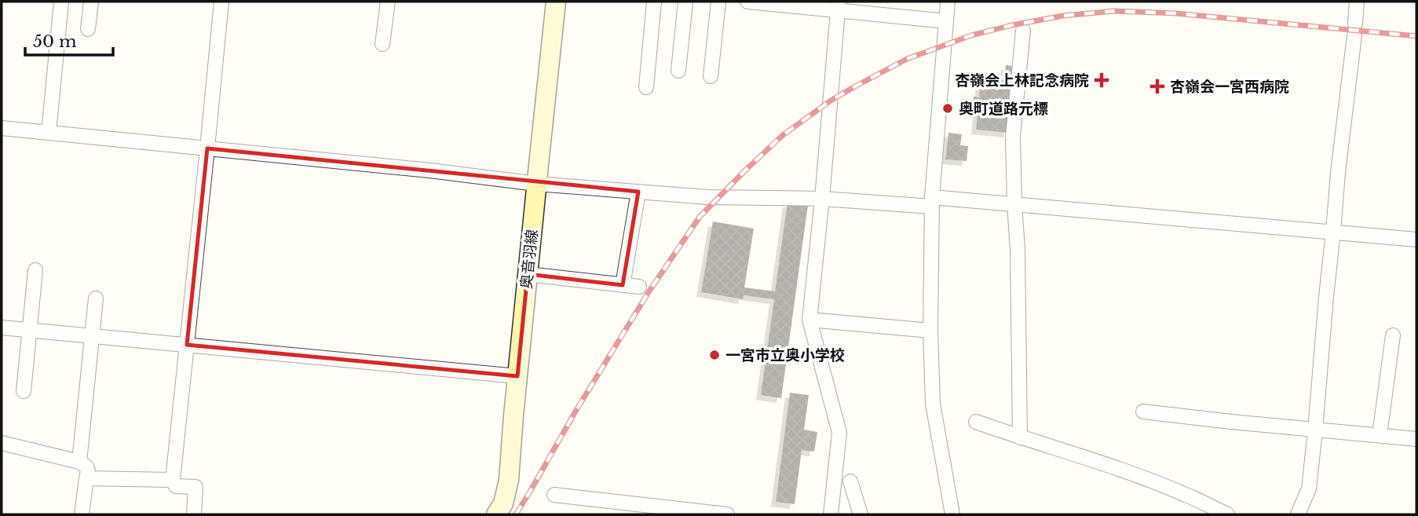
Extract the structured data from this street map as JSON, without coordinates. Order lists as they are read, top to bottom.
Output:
{
  "streets": {
    "main road": ["奥音羽線"]
  },
  "places": {
    "health": ["杏嶺会上林記念病院", "杏嶺会一宮西病院"],
    "other": ["奥町道路元標", "一宮市立奥小学校"]
  },
  "scale_bar": "50 m"
}
